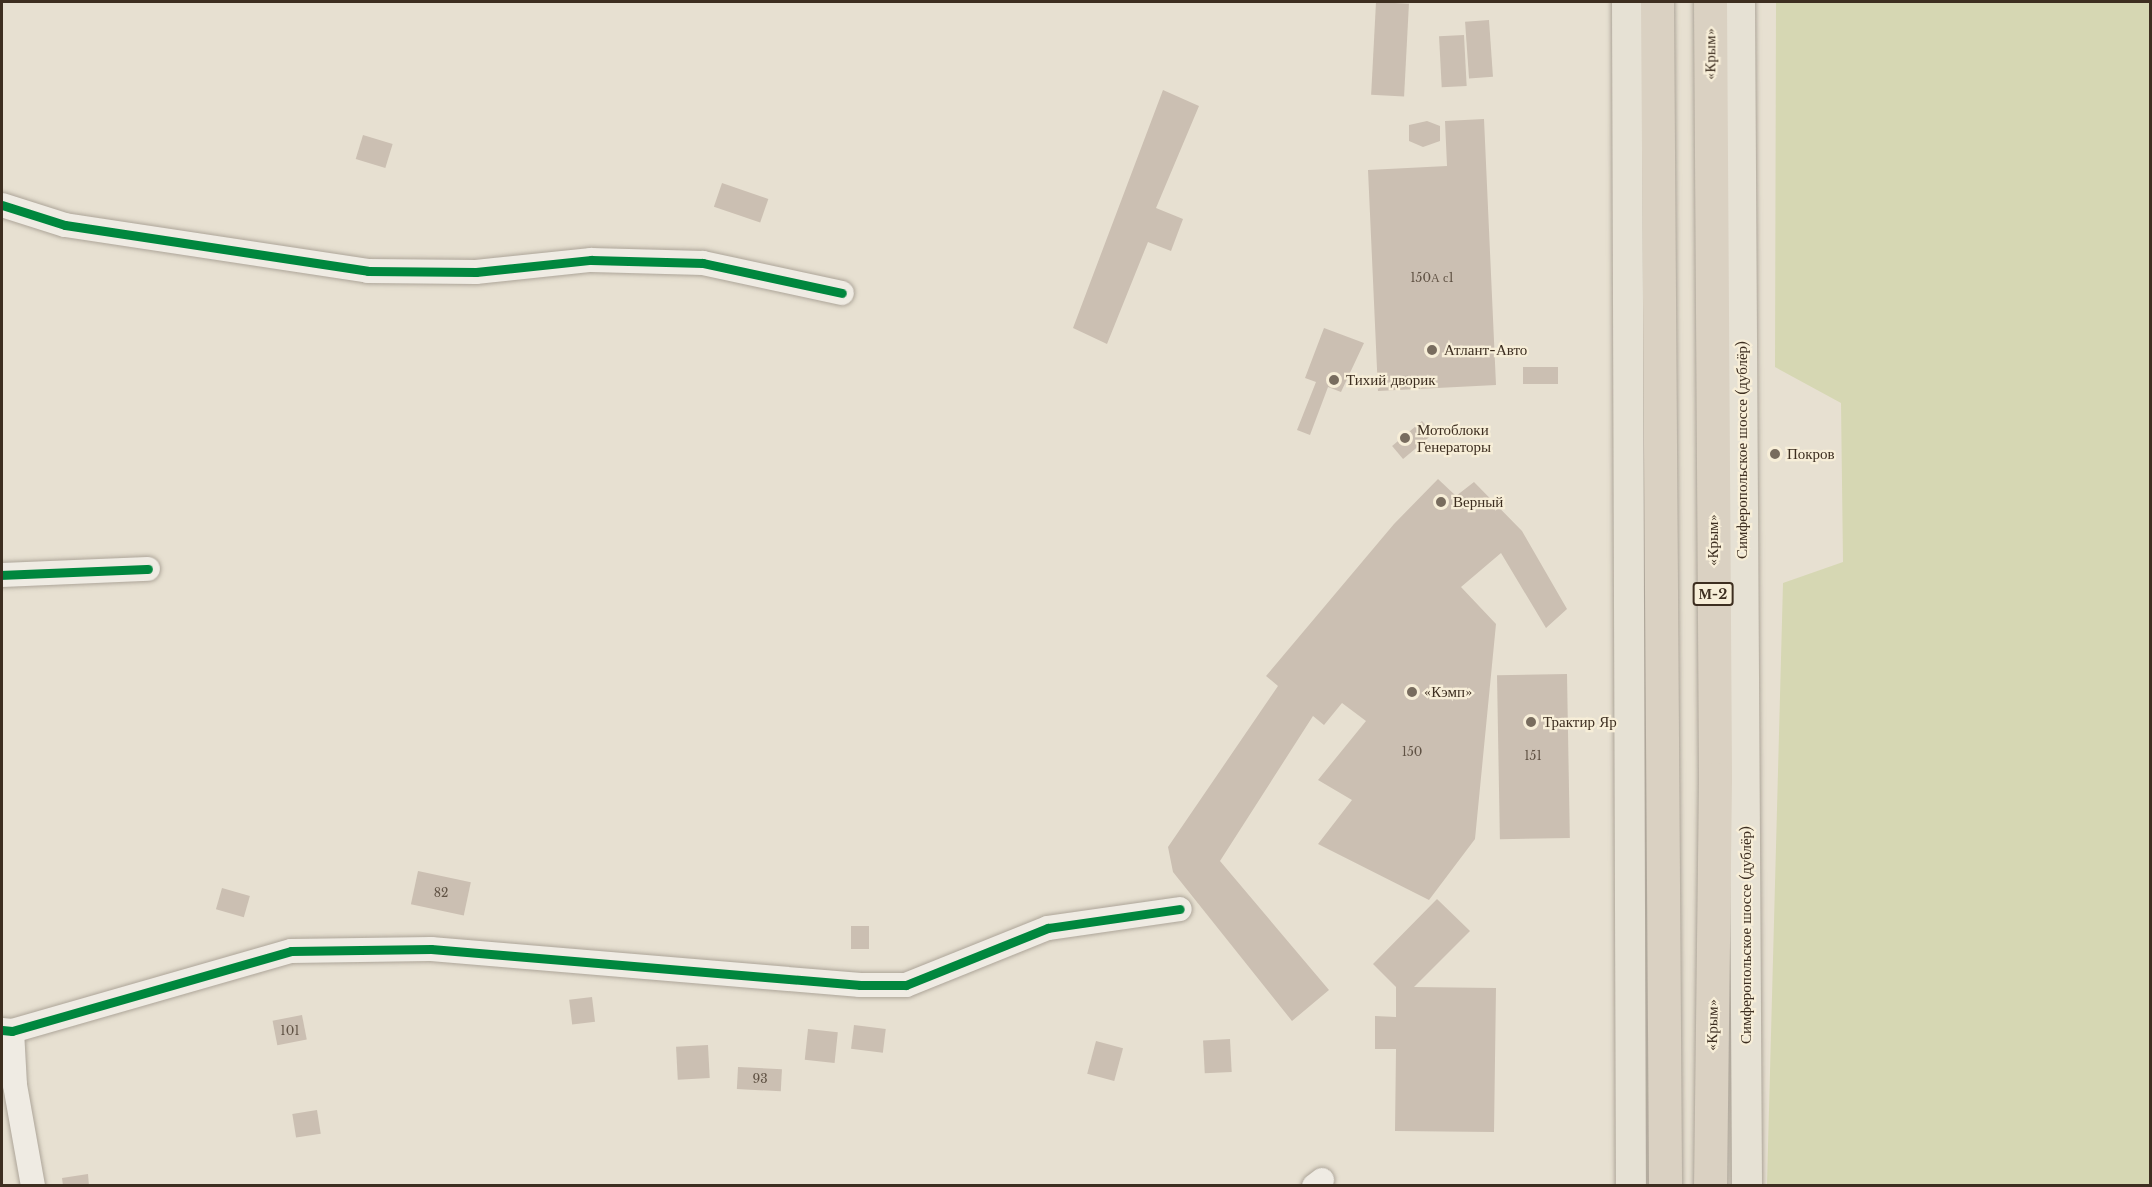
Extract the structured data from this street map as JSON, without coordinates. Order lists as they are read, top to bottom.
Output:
{
  "streets": {
    "highway": ["«Крым»", "М-2"],
    "main road": ["Симферопольское шоссе (дублёр)"]
  },
  "places": [
    "Атлант-Авто",
    "Тихий дворик",
    "Мотоблоки Генераторы",
    "Покров",
    "Верный",
    "«Кэмп»",
    "Трактир Яр"
  ],
  "house_numbers": [
    "150А с1",
    "150",
    "151",
    "82",
    "101",
    "93"
  ]
}
